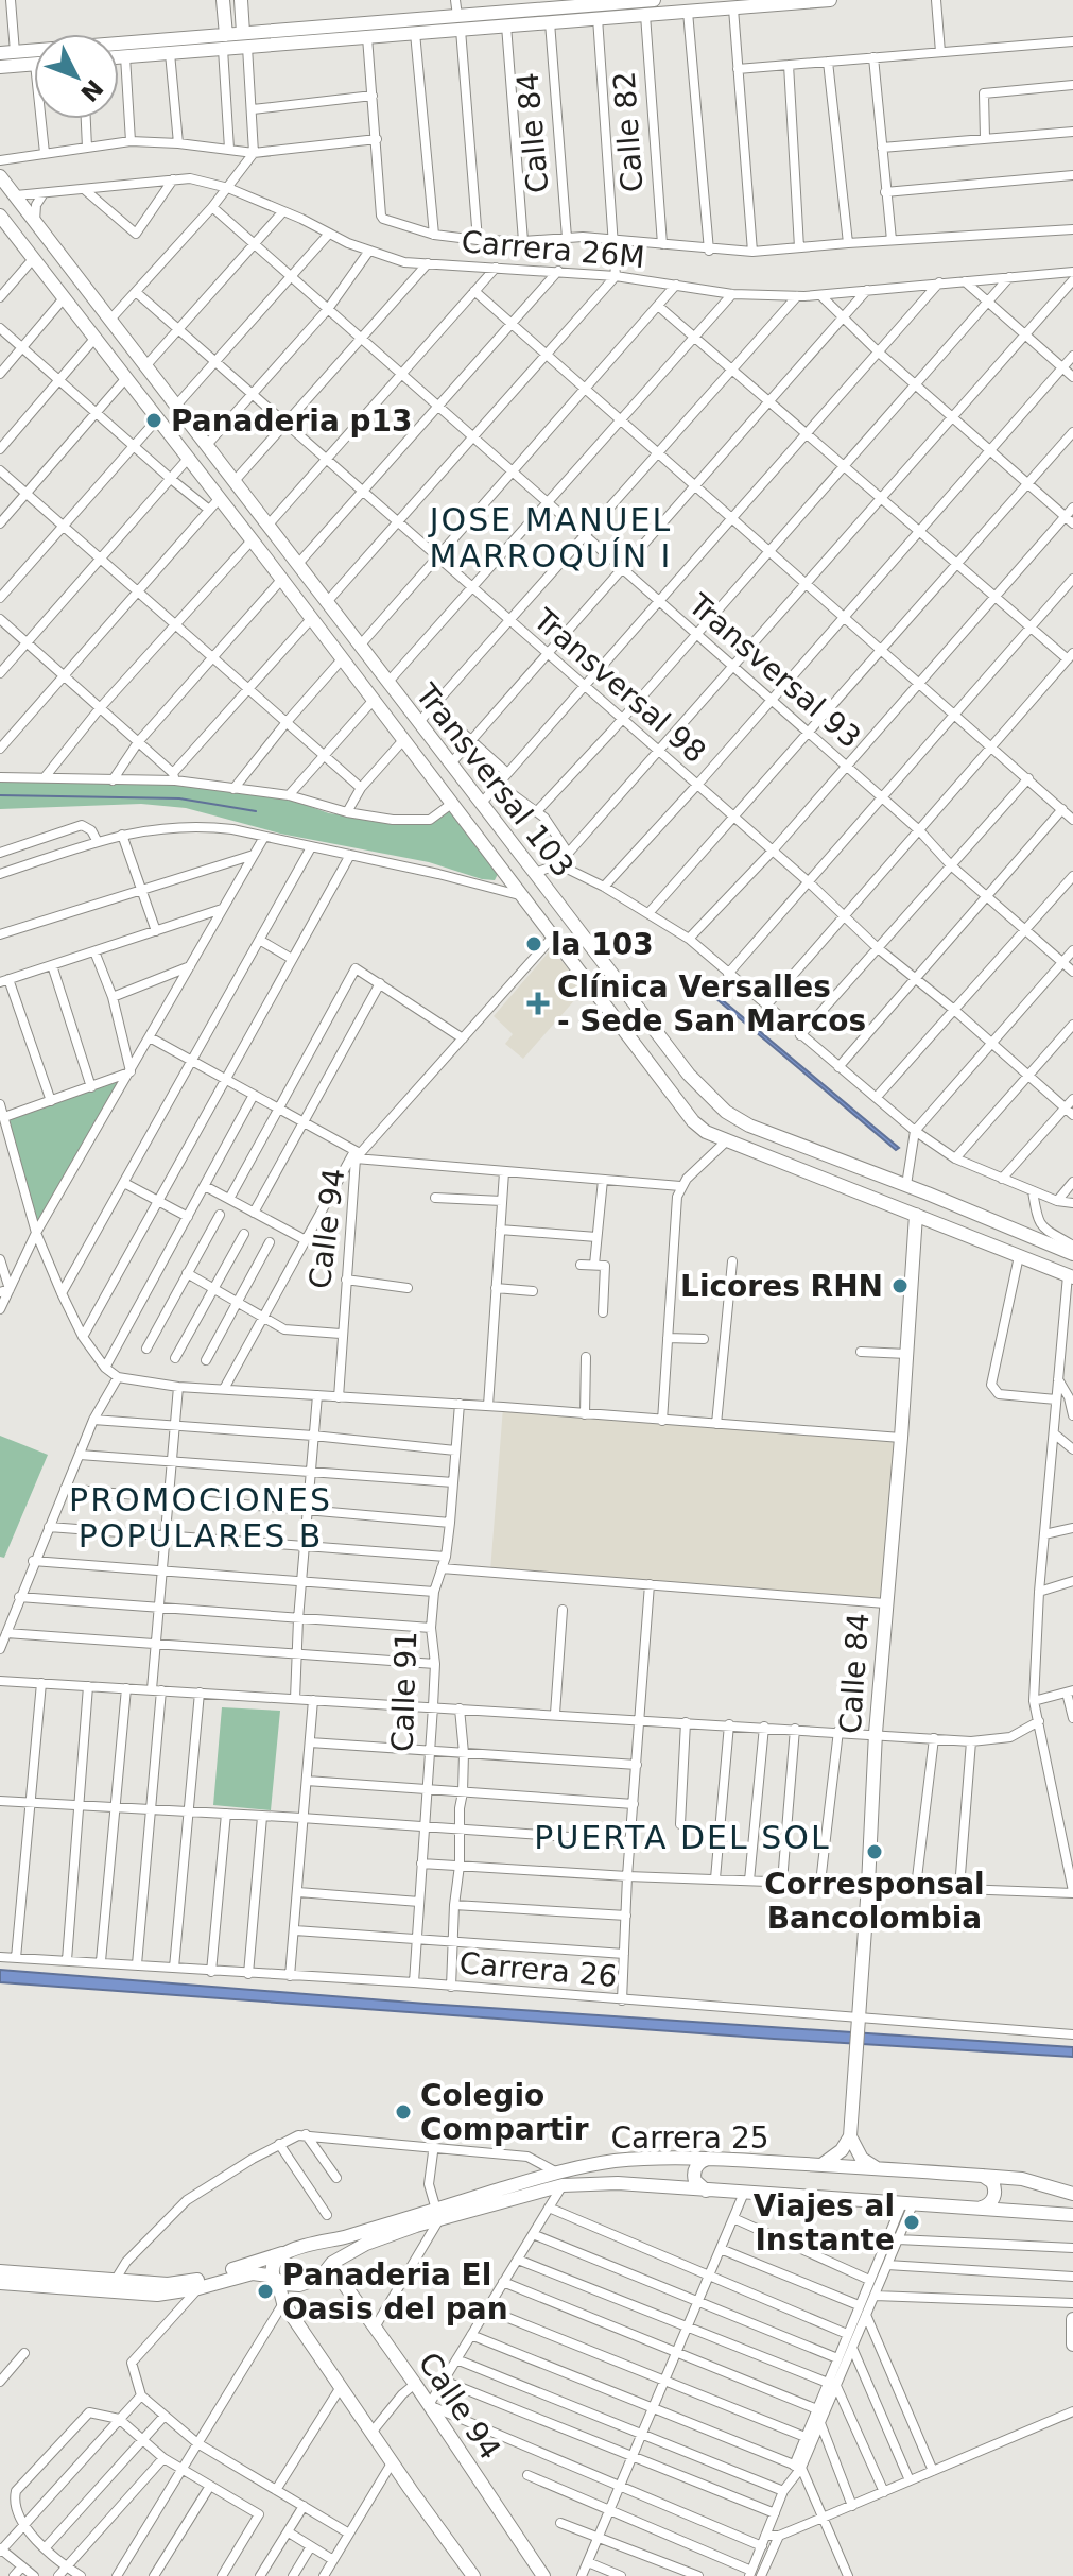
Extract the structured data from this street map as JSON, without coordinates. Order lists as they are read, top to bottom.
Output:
{
  "streets": {
    "street": [
      "Calle 82",
      "Calle 84",
      "Carrera 26M",
      "Transversal 93",
      "Transversal 98",
      "Transversal 103",
      "Calle 94",
      "Calle 91",
      "Carrera 26",
      "Carrera 25"
    ]
  },
  "crossings": [
    ["Calle 84", "Transversal 103"],
    ["Calle 84", "Carrera 26"],
    ["Carrera 26M", "Transversal 103"],
    ["Calle 94", "Carrera 25"],
    ["Calle 91", "Carrera 26"]
  ],
  "districts": ["JOSE MANUEL MARROQUÍN I", "PROMOCIONES POPULARES B", "PUERTA DEL SOL"],
  "places": {
    "other": [
      "Panaderia p13",
      "la 103",
      "Licores RHN",
      "Corresponsal Bancolombia",
      "Colegio Compartir",
      "Viajes al Instante",
      "Panaderia El Oasis del pan"
    ],
    "health": ["Clínica Versalles - Sede San Marcos"]
  },
  "north": "bottom right"
}
